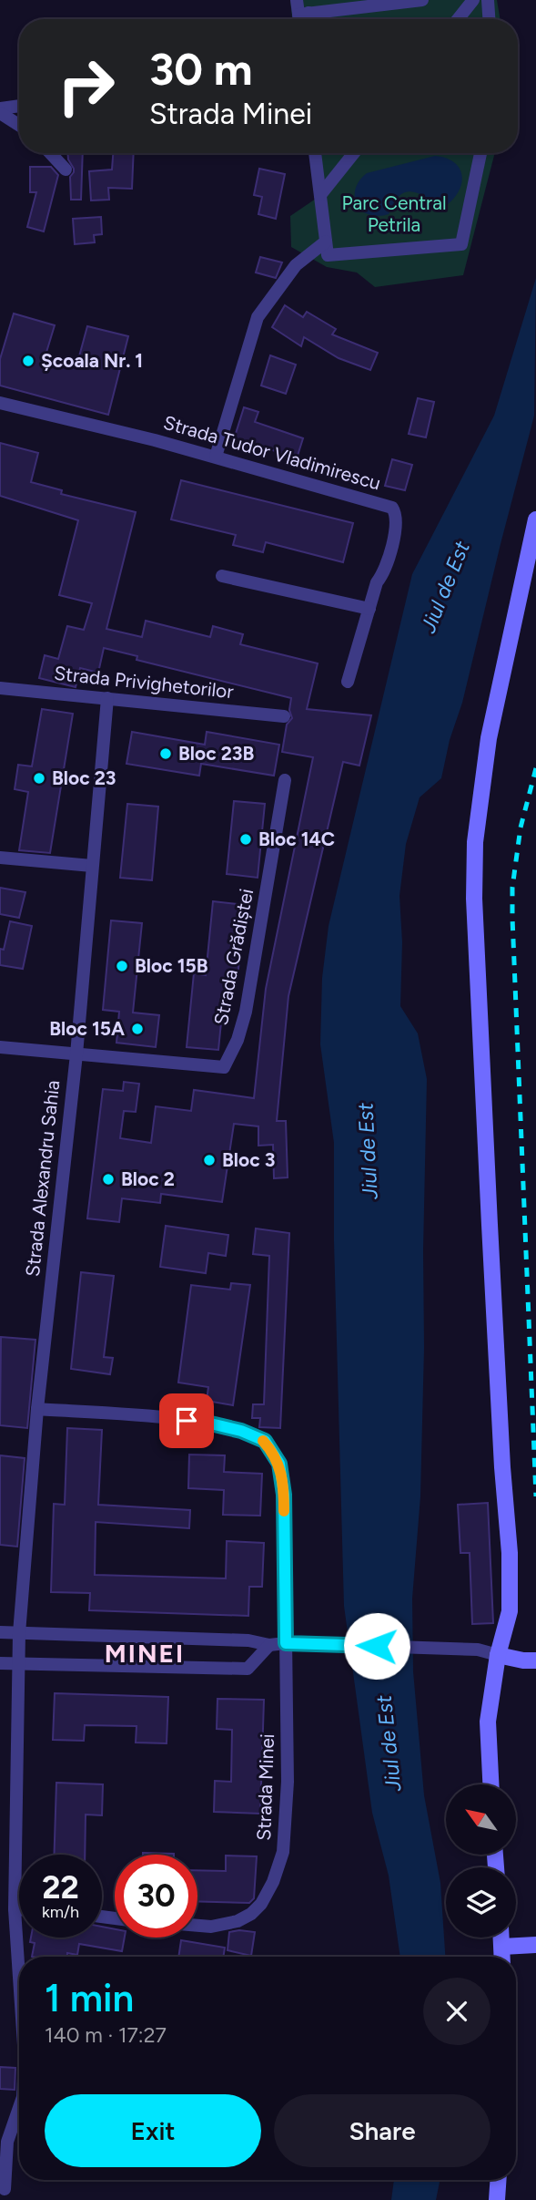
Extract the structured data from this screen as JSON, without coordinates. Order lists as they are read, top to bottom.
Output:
{
  "streets": {
    "street": [
      "Strada Tudor Vladimirescu",
      "Strada Privighetorilor",
      "Strada Grădiștei",
      "Strada Alexandru Sahia",
      "Strada Minei"
    ]
  },
  "crossings": [
    ["Strada Privighetorilor", "Strada Alexandru Sahia"],
    ["Strada Grădiștei", "Strada Alexandru Sahia"],
    ["Strada Alexandru Sahia", "Strada Minei"]
  ],
  "districts": ["MINEI"],
  "water": ["Jiul de Est"],
  "parks": ["Parc Central Petrila"],
  "places": [
    "Școala Nr. 1",
    "Bloc 23B",
    "Bloc 23",
    "Bloc 14C",
    "Bloc 15B",
    "Bloc 15A",
    "Bloc 3",
    "Bloc 2"
  ],
  "north": "top left",
  "page": {
    "turn": ["30 m", "Strada Minei"],
    "speed": "22 km/h",
    "limit": "30",
    "heading": ["1 min", "140 m · 17:27"],
    "buttons": ["Exit", "Share"]
  }
}
